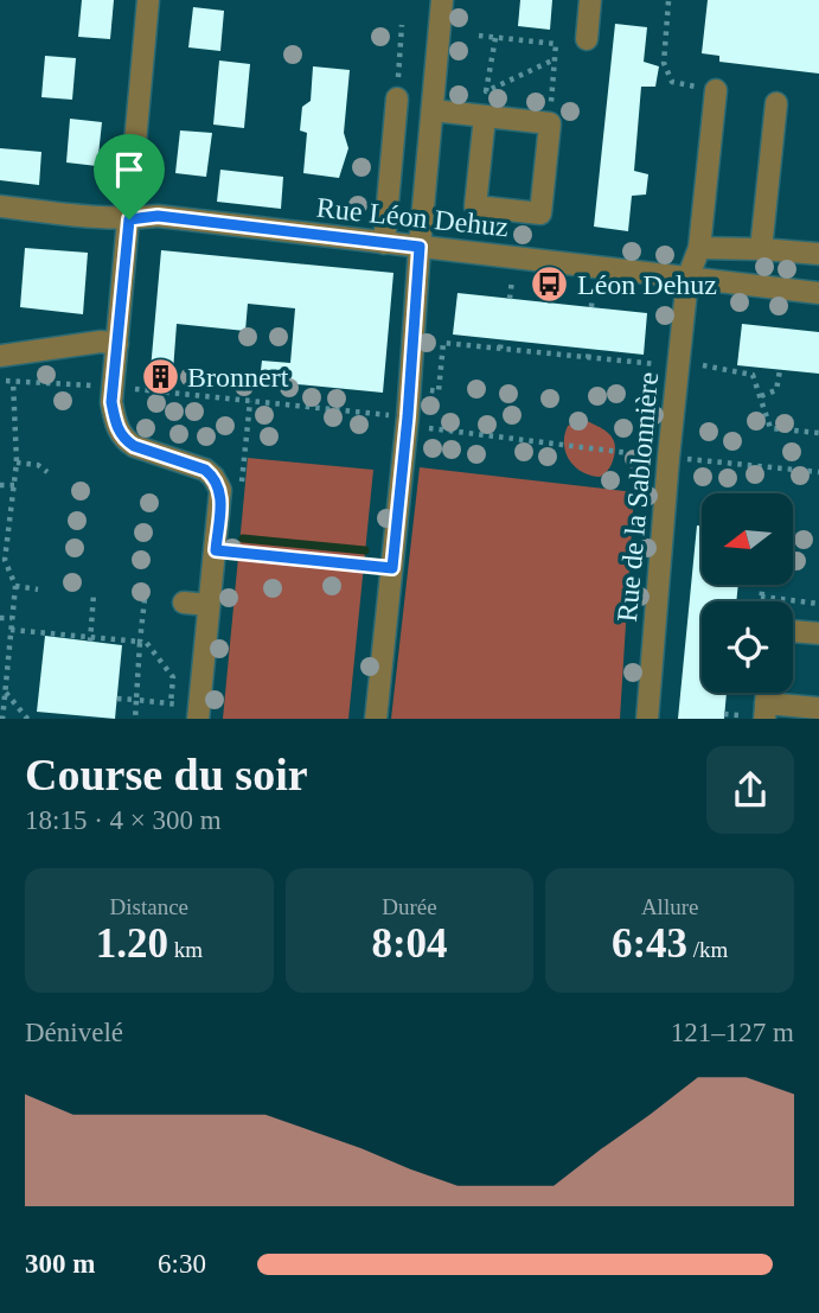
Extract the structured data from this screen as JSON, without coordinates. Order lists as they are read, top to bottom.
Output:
{
  "streets": {
    "street": ["Rue Léon Dehuz", "Rue de la Sablonnière"]
  },
  "crossings": [
    ["Rue Léon Dehuz", "Rue de la Sablonnière"]
  ],
  "places": {
    "bus stop": ["Léon Dehuz"],
    "building": ["Bronnert"]
  },
  "north": "left",
  "page": {
    "heading": ["Course du soir", "18:15 · 4 × 300 m"],
    "stats": [
      ["Distance", "1.20 km"],
      ["Durée", "8:04"],
      ["Allure", "6:43 /km"]
    ],
    "chart": ["Dénivelé", "121–127 m"],
    "list": [
      {
        "name": "300 m",
        "note": "6:30"
      }
    ]
  }
}
